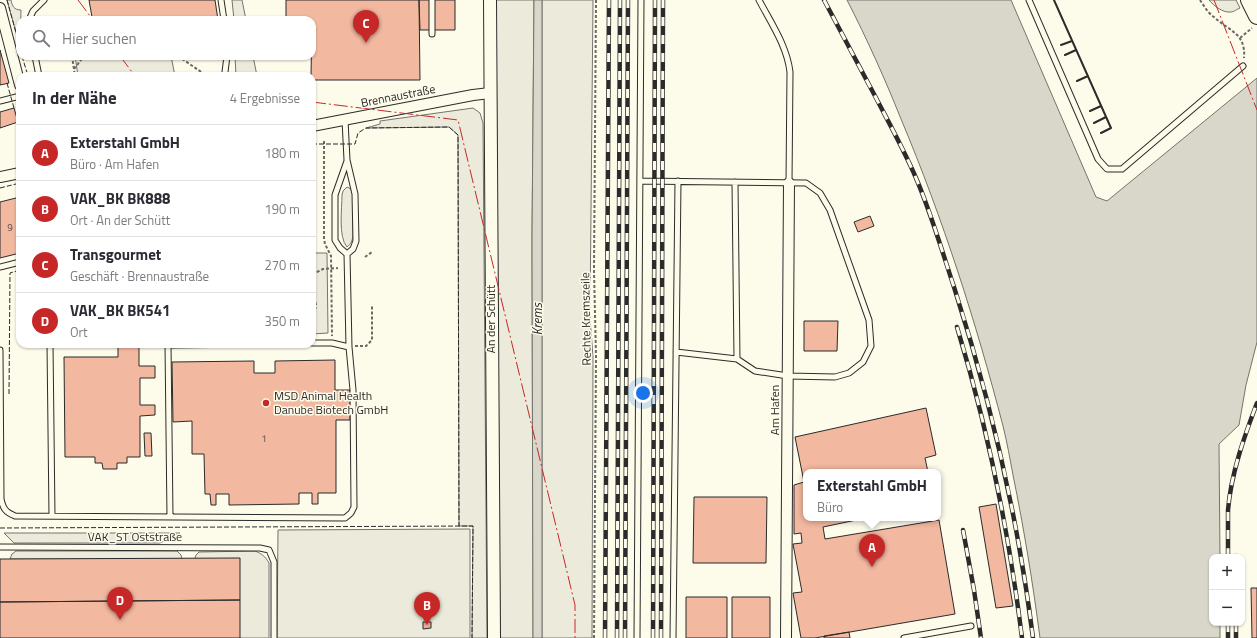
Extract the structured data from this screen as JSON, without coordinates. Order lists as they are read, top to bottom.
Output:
{
  "streets": {
    "street": ["Brennaustraße", "An der Schütt", "Am Hafen"],
    "lane": ["VAK_ST Oststraße"],
    "path": ["Rechte Kremszeile"]
  },
  "crossings": [
    ["Brennaustraße", "An der Schütt"]
  ],
  "water": ["Krems"],
  "places": ["MSD Animal Health Danube Biotech GmbH"],
  "house_numbers": ["9", "1"],
  "page": {
    "pins": [
      "C",
      "A",
      "D",
      "B"
    ],
    "search": "Hier suchen",
    "heading": ["In der Nähe", "4 Ergebnisse"],
    "list": [
      {
        "mark": "A",
        "name": "Exterstahl GmbH",
        "note": "Büro · Am Hafen",
        "value": "180 m"
      },
      {
        "mark": "B",
        "name": "VAK_BK BK888",
        "note": "Ort · An der Schütt",
        "value": "190 m"
      },
      {
        "mark": "C",
        "name": "Transgourmet",
        "note": "Geschäft · Brennaustraße",
        "value": "270 m"
      },
      {
        "mark": "D",
        "name": "VAK_BK BK541",
        "note": "Ort",
        "value": "350 m"
      }
    ],
    "popup": ["Exterstahl GmbH", "Büro"],
    "map_buttons": ["+", "−"]
  }
}
